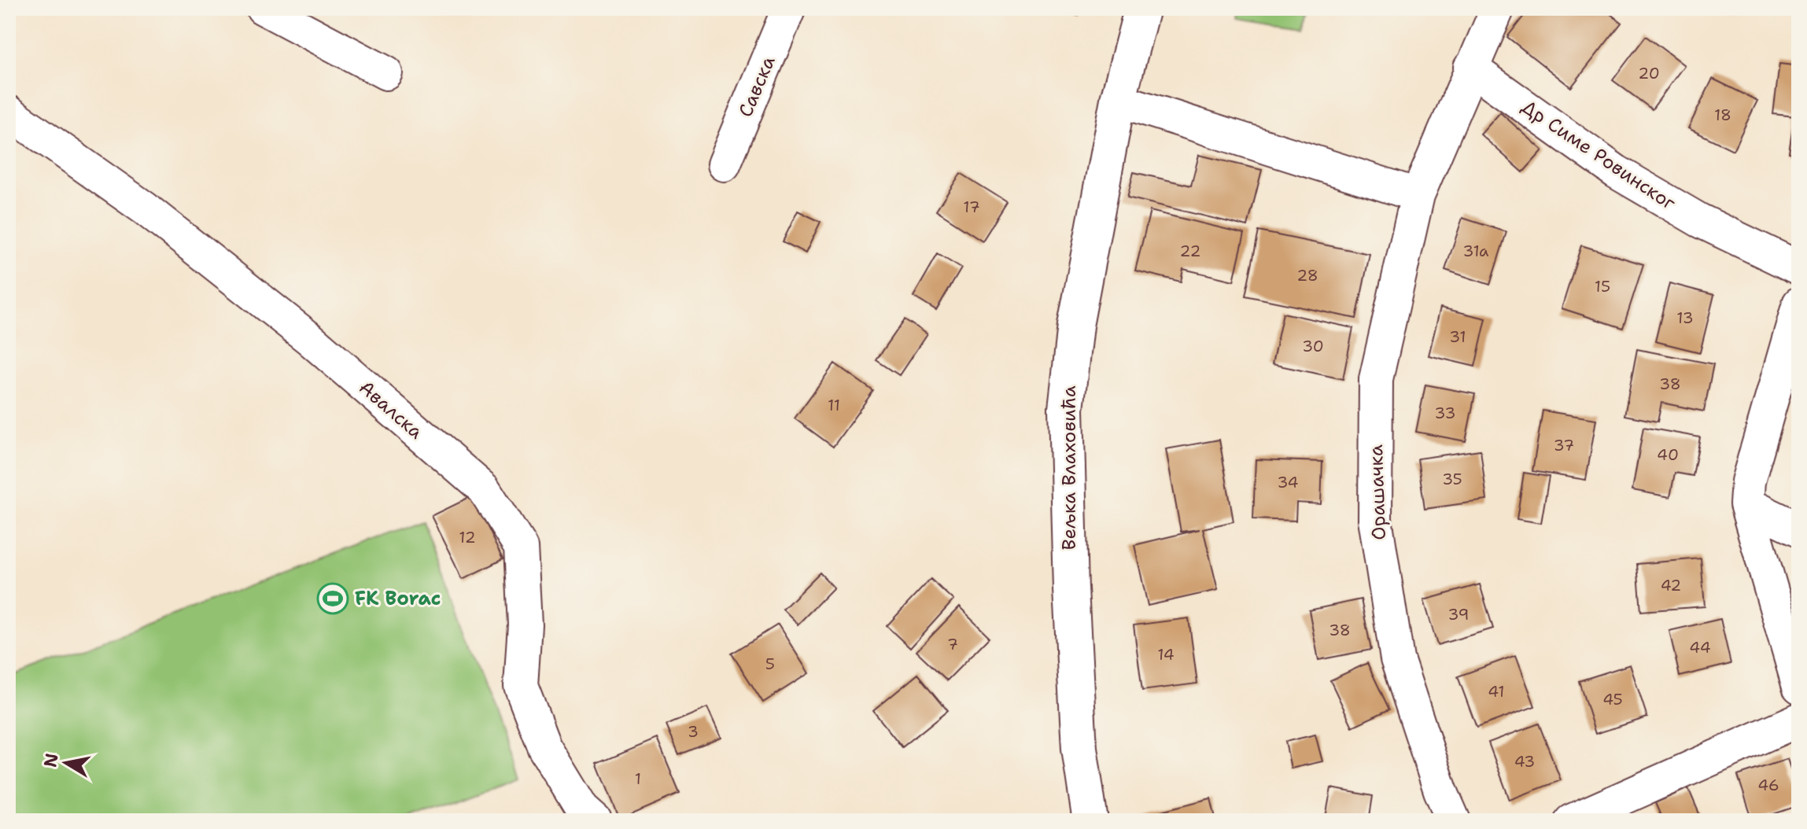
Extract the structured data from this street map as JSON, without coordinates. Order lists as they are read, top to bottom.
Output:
{
  "streets": {
    "street": [
      "Савска",
      "Др Симе Ровинског",
      "Авалска",
      "Вељка Влаховића",
      "Орашачка"
    ]
  },
  "crossings": [
    ["Др Симе Ровинског", "Орашачка"]
  ],
  "places": {
    "sports": ["FK Borac"]
  },
  "house_numbers": [
    "20",
    "18",
    "17",
    "22",
    "31a",
    "28",
    "15",
    "13",
    "31",
    "30",
    "38",
    "11",
    "33",
    "37",
    "40",
    "35",
    "34",
    "12",
    "42",
    "39",
    "38",
    "7",
    "44",
    "14",
    "5",
    "41",
    "45",
    "3",
    "43",
    "1",
    "46"
  ],
  "north": "left"
}
